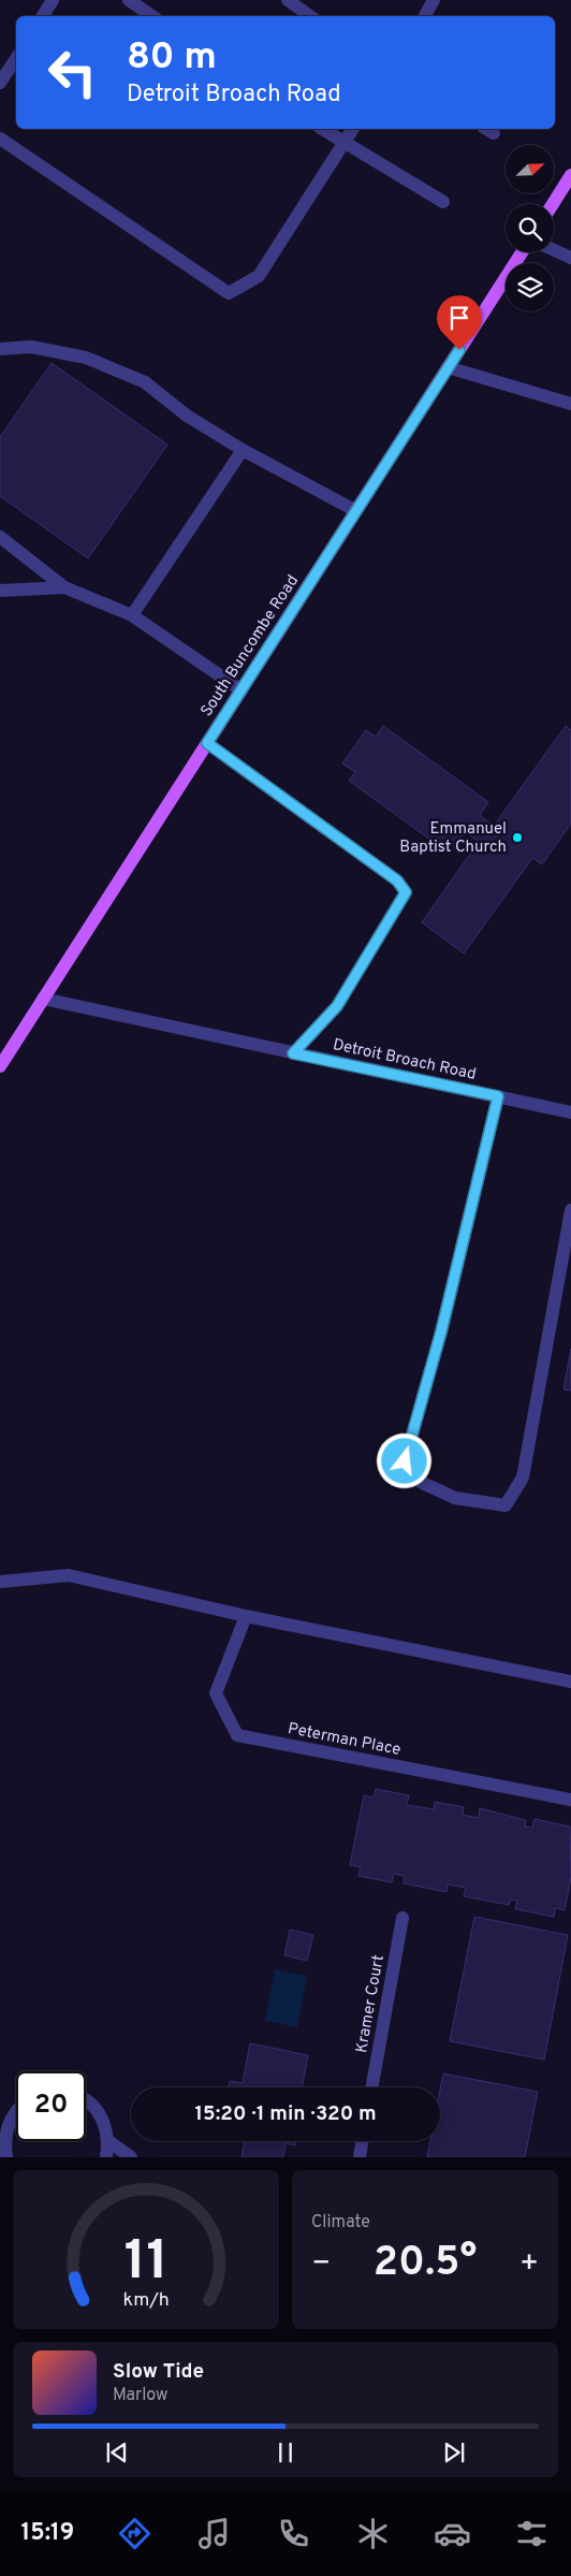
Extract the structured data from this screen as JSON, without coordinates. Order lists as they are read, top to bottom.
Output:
{
  "streets": {
    "main road": ["South Buncombe Road"],
    "street": ["Detroit Broach Road", "Peterman Place", "Kramer Court"]
  },
  "crossings": [
    ["South Buncombe Road", "Detroit Broach Road"]
  ],
  "places": ["Emmanuel Baptist Church"],
  "north": "top right",
  "page": {
    "turn": ["80 m", "Detroit Broach Road"],
    "limit": "20",
    "trip": "15:20 · 1 min · 320 m",
    "tile": "Climate",
    "heat": ["−", "20.5°", "+"],
    "song": ["Slow Tide", "Marlow"],
    "tabs": "15:19",
    "gauge": ["11", "km/h"]
  }
}
